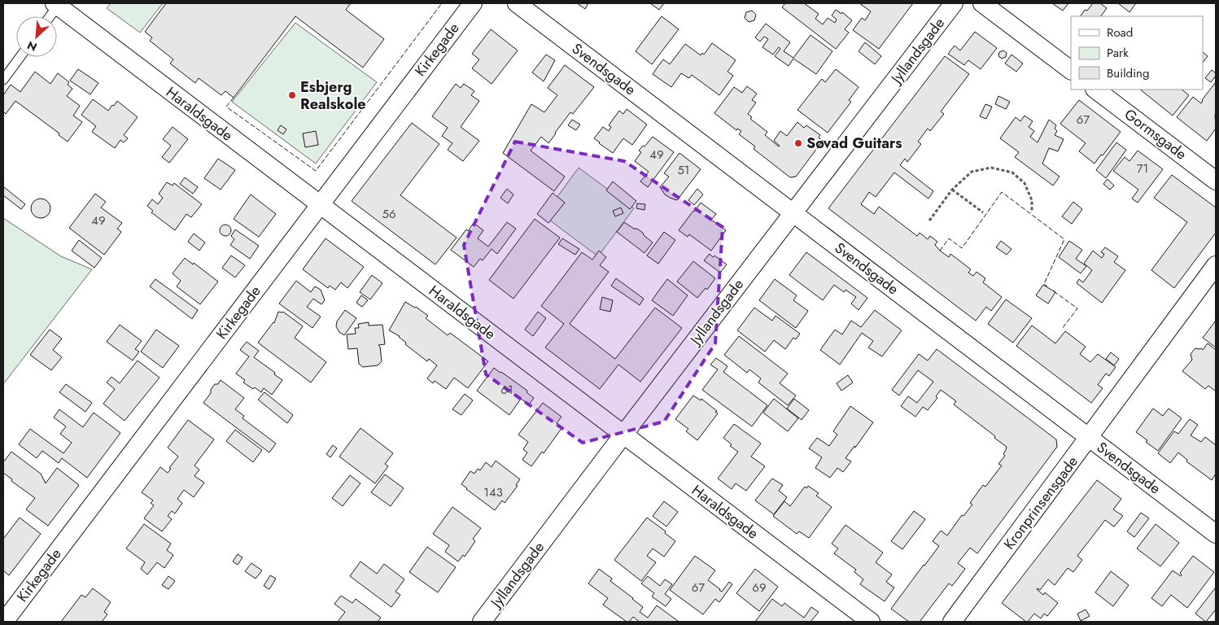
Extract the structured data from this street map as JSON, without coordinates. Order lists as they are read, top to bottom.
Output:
{
  "streets": {
    "street": [
      "Kirkegade",
      "Jyllandsgade",
      "Svendsgade",
      "Haraldsgade",
      "Gormsgade",
      "Kronprinsensgade"
    ]
  },
  "crossings": [
    ["Kirkegade", "Haraldsgade"],
    ["Jyllandsgade", "Svendsgade"],
    ["Jyllandsgade", "Haraldsgade"],
    ["Svendsgade", "Kronprinsensgade"]
  ],
  "places": ["Esbjerg Realskole", "Søvad Guitars"],
  "house_numbers": [
    "67",
    "49",
    "71",
    "51",
    "56",
    "49",
    "61",
    "143",
    "67",
    "69"
  ],
  "legend": ["Road", "Park", "Building"],
  "north": "bottom left"
}
